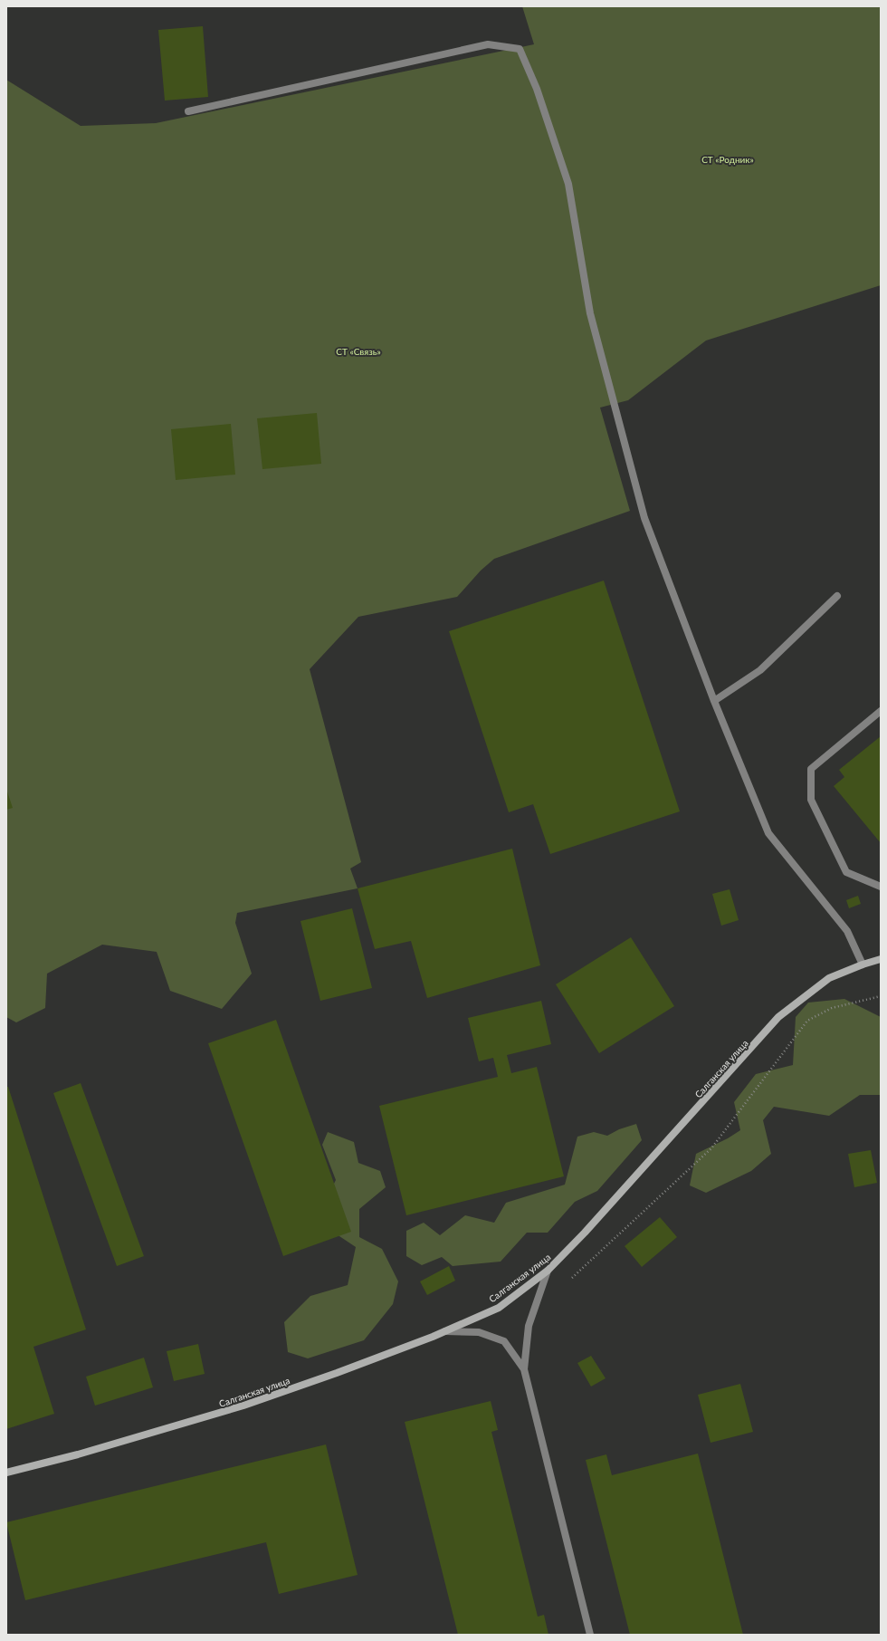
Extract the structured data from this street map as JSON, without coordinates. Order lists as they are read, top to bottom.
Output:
{
  "streets": {
    "street": ["Салганская улица"]
  },
  "parks": ["СТ «Родник»", "СТ «Связь»"]
}
